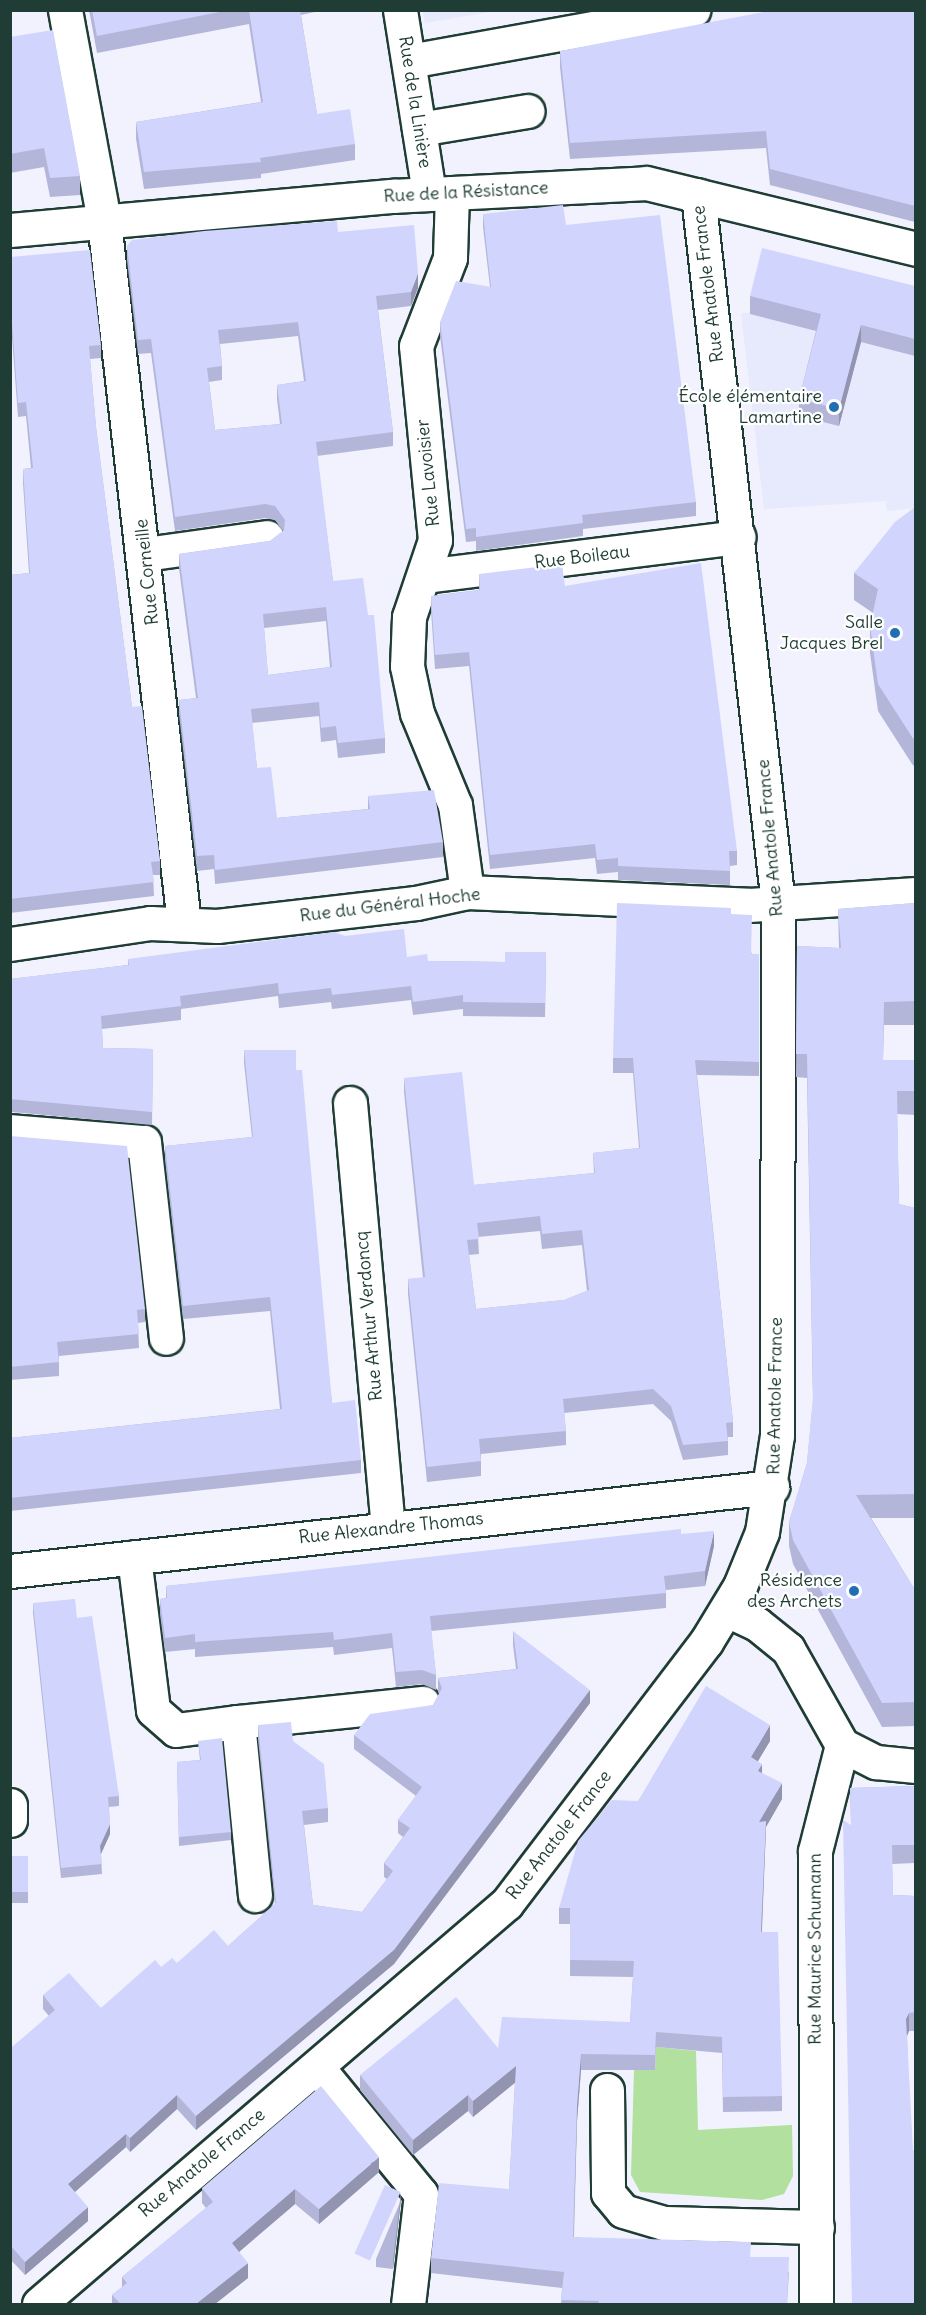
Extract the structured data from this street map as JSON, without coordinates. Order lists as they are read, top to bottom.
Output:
{
  "streets": {
    "street": [
      "Rue de la Linière",
      "Rue de la Résistance",
      "Rue Anatole France",
      "Rue Lavoisier",
      "Rue Boileau",
      "Rue Corneille",
      "Rue du Général Hoche",
      "Rue Arthur Verdoncq",
      "Rue Alexandre Thomas",
      "Rue Maurice Schumann"
    ]
  },
  "crossings": [
    ["Rue de la Linière", "Rue de la Résistance"],
    ["Rue de la Linière", "Rue Lavoisier"],
    ["Rue de la Résistance", "Rue Anatole France"],
    ["Rue de la Résistance", "Rue Lavoisier"],
    ["Rue de la Résistance", "Rue Corneille"],
    ["Rue Anatole France", "Rue Boileau"],
    ["Rue Anatole France", "Rue du Général Hoche"],
    ["Rue Anatole France", "Rue Alexandre Thomas"],
    ["Rue Lavoisier", "Rue Boileau"],
    ["Rue Lavoisier", "Rue du Général Hoche"],
    ["Rue Corneille", "Rue du Général Hoche"],
    ["Rue Arthur Verdoncq", "Rue Alexandre Thomas"]
  ],
  "places": ["École élémentaire Lamartine", "Salle Jacques Brel", "Résidence des Archets"]
}
